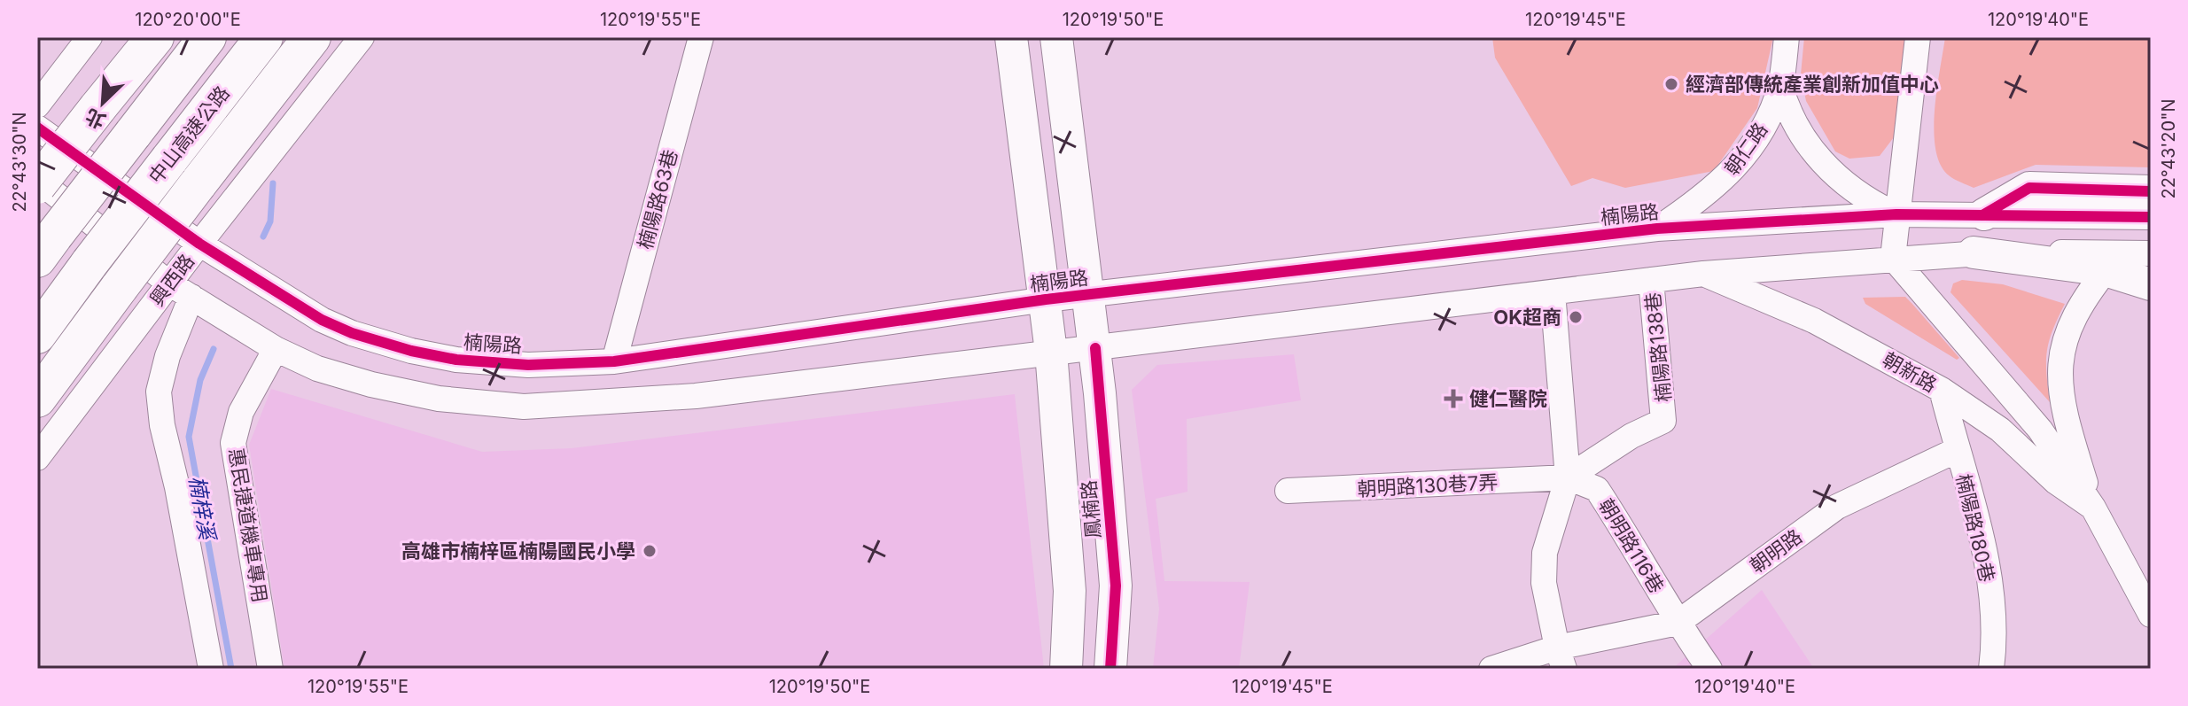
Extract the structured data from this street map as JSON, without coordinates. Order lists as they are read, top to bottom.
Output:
{
  "streets": {
    "highway": ["中山高速公路"],
    "main road": ["鳳楠路"],
    "street": [
      "朝仁路",
      "楠陽路63巷",
      "楠陽路",
      "興西路",
      "楠陽路138巷",
      "朝新路",
      "朝明路130巷7弄",
      "惠民捷道機車專用",
      "楠陽路180巷",
      "朝明路116巷",
      "朝明路"
    ]
  },
  "crossings": [
    ["朝仁路", "楠陽路"],
    ["楠陽路63巷", "楠陽路"],
    ["楠陽路", "興西路"],
    ["楠陽路", "鳳楠路"],
    ["楠陽路138巷", "朝明路130巷7弄"],
    ["楠陽路138巷", "朝明路116巷"],
    ["朝新路", "楠陽路180巷"],
    ["朝明路130巷7弄", "朝明路116巷"],
    ["楠陽路180巷", "朝明路"],
    ["朝明路116巷", "朝明路"]
  ],
  "water": ["楠梓溪"],
  "places": {
    "other": ["經濟部傳統產業創新加值中心", "OK超商", "高雄市楠梓區楠陽國民小學"],
    "health": ["健仁醫院"]
  },
  "north": "bottom left",
  "coordinates": [
    "120°20'00\"E",
    "120°19'55\"E",
    "120°19'50\"E",
    "120°19'45\"E",
    "120°19'40\"E",
    "22°43'20\"N",
    "22°43'30\"N"
  ]
}
